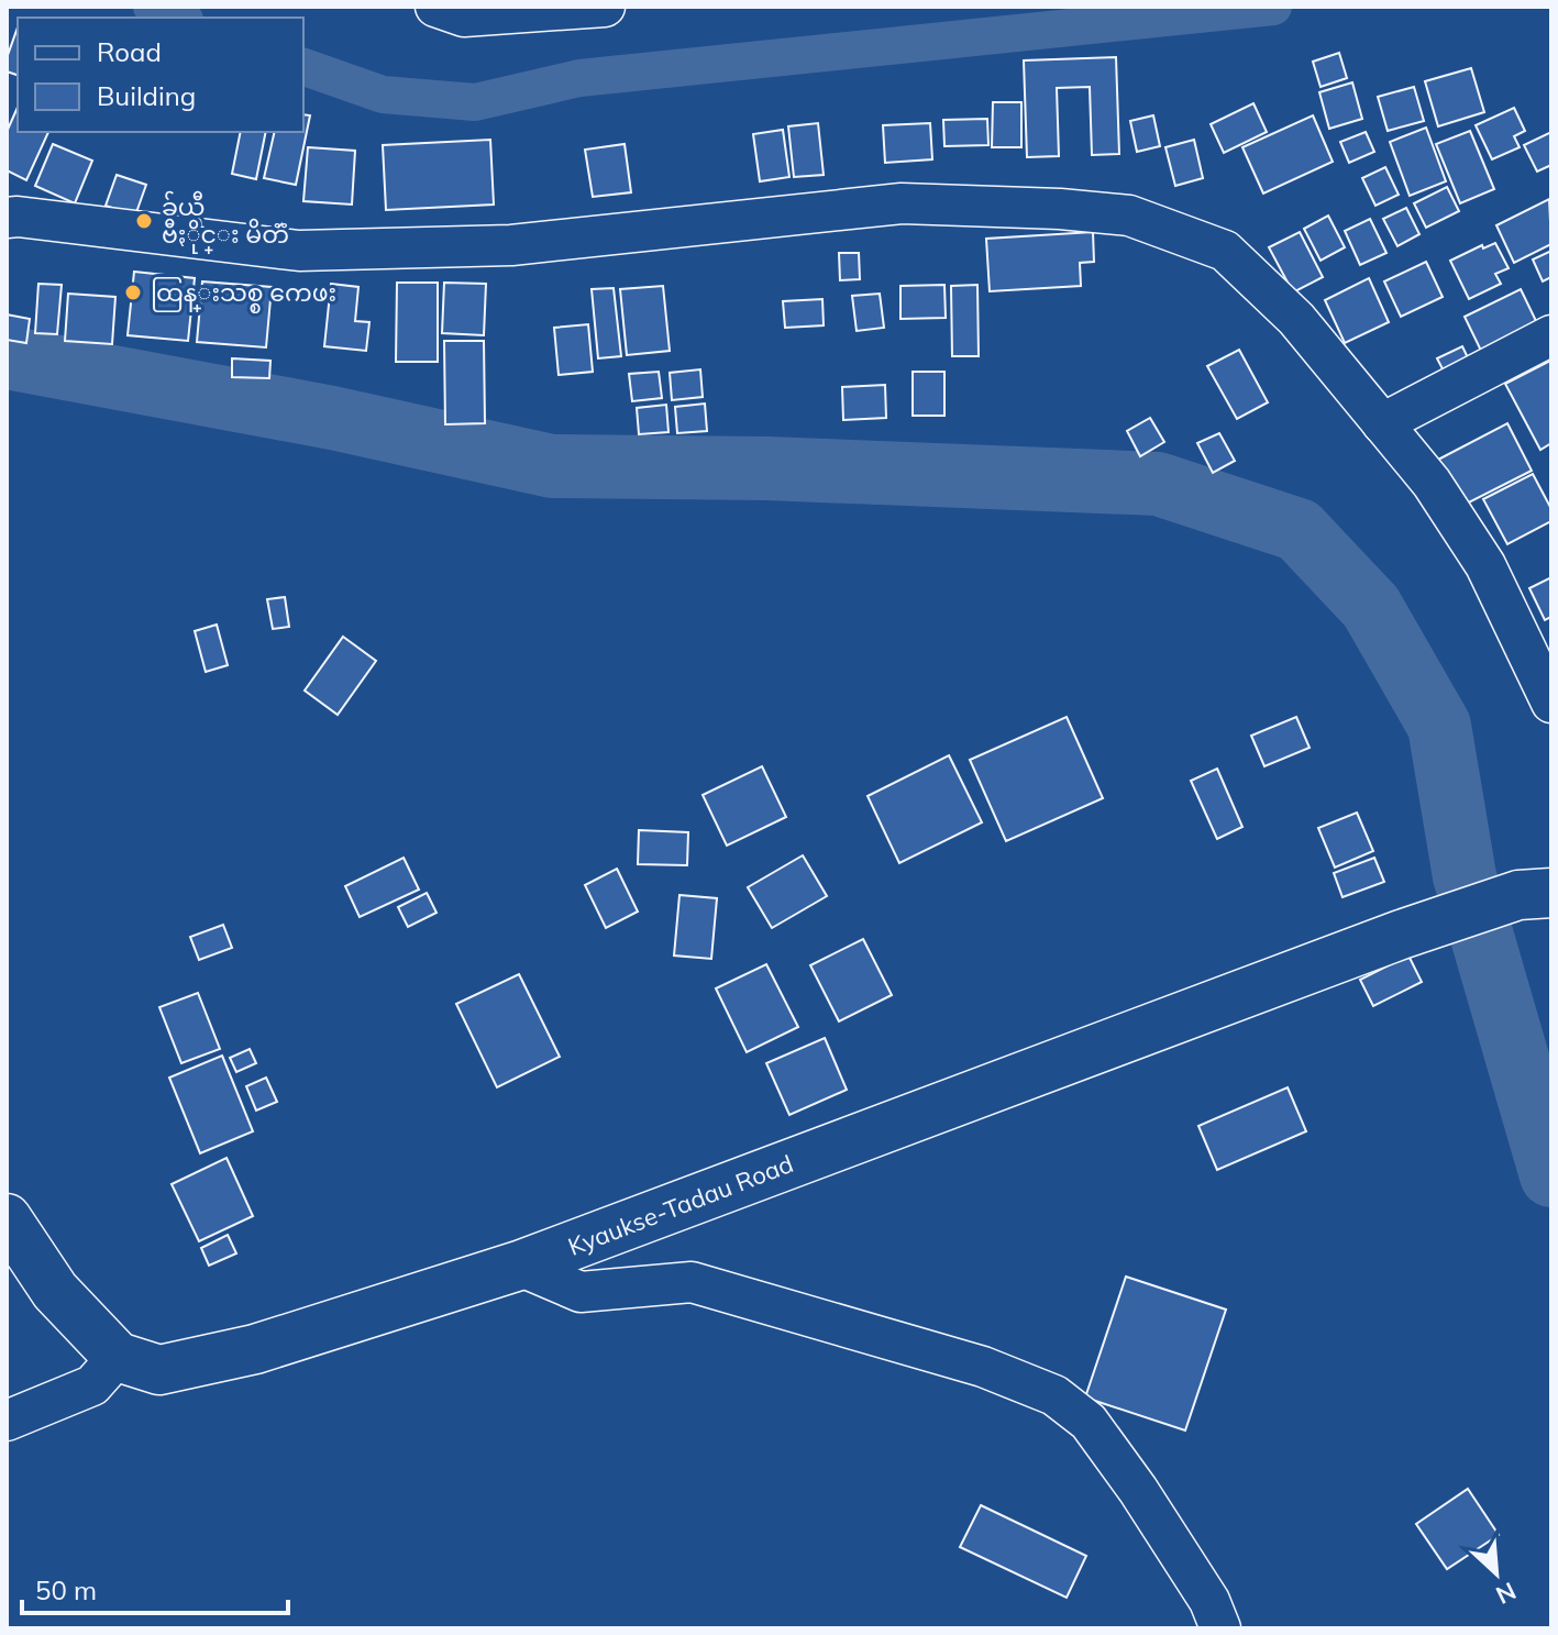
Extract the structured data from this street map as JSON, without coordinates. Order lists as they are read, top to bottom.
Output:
{
  "streets": {
    "main road": ["Kyaukse-Tadau Road"]
  },
  "places": ["ခ်ယ္ရီ ဗီႏိုင္း မိတၱဴ", "ထြန္းသစ္စ ကေဖး"],
  "legend": ["Road", "Building"],
  "scale_bar": "50 m",
  "north": "bottom right"
}
